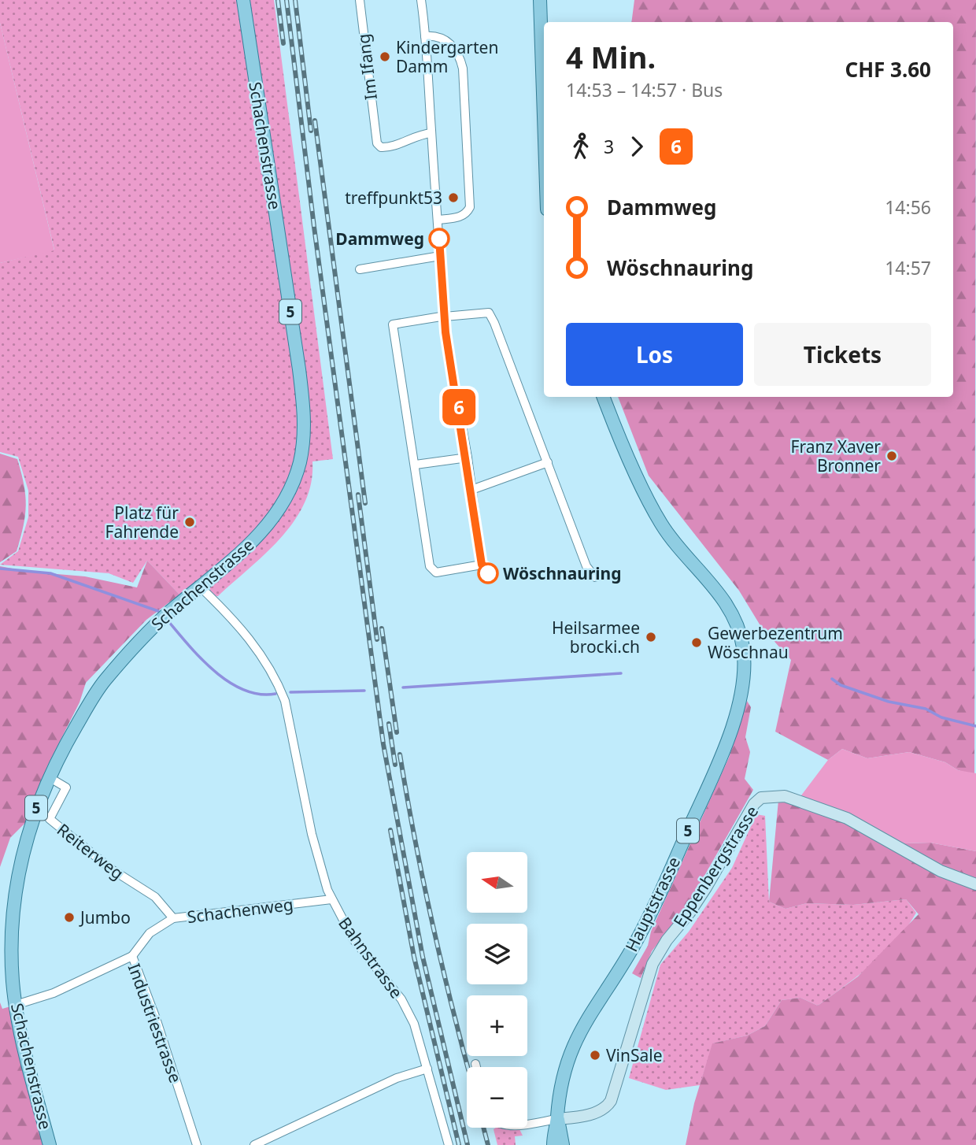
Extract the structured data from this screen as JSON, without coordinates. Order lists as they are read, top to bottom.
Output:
{
  "streets": {
    "main road": ["Schachenstrasse", "5", "Hauptstrasse"],
    "street": [
      "Im Ifang",
      "Reiterweg",
      "Eppenbergstrasse",
      "Schachenweg",
      "Bahnstrasse",
      "Industriestrasse"
    ]
  },
  "crossings": [
    ["Schachenstrasse", "Reiterweg"],
    ["Schachenstrasse", "Bahnstrasse"],
    ["Schachenstrasse", "Industriestrasse"],
    ["Reiterweg", "Schachenweg"],
    ["Eppenbergstrasse", "Hauptstrasse"],
    ["Schachenweg", "Bahnstrasse"],
    ["Schachenweg", "Industriestrasse"]
  ],
  "places": [
    "Kindergarten Damm",
    "treffpunkt53",
    "Dammweg",
    "Franz Xaver Bronner",
    "Platz für Fahrende",
    "Wöschnauring",
    "Heilsarmee brocki.ch",
    "Gewerbezentrum Wöschnau",
    "Jumbo",
    "VinSale"
  ],
  "lines": ["bus line 6"],
  "north": "left",
  "page": {
    "on_map": "6",
    "heading": ["4 Min.", "14:53 – 14:57 · Bus", "CHF 3.60"],
    "legs": ["3", "6"],
    "list": [
      {
        "name": "Dammweg",
        "value": "14:56"
      },
      {
        "name": "Wöschnauring",
        "value": "14:57"
      }
    ],
    "buttons": ["Los", "Tickets"],
    "map_buttons": ["+", "−"]
  }
}
